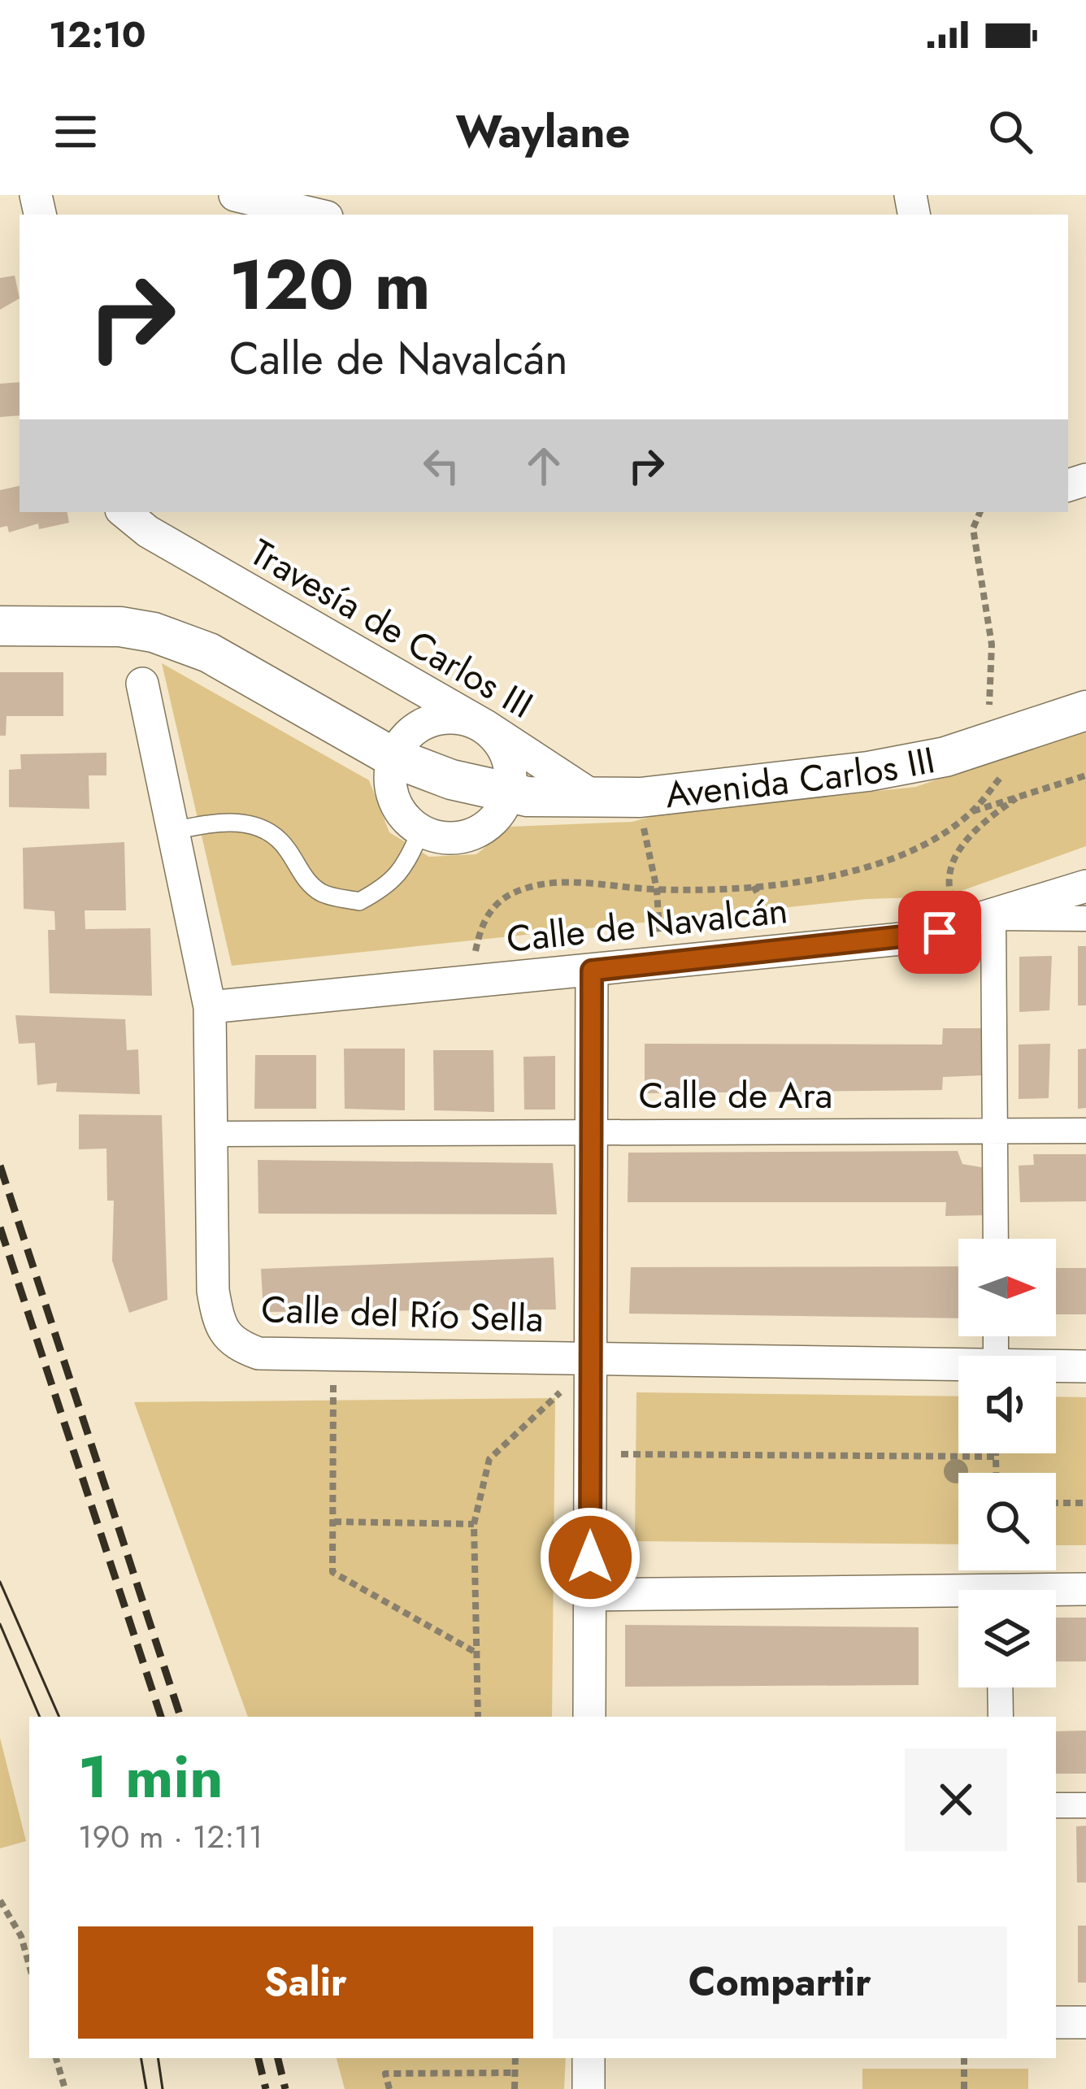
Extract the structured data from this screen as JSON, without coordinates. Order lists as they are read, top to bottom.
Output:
{
  "streets": {
    "street": [
      "Travesía de Carlos III",
      "Avenida Carlos III",
      "Calle de Navalcán",
      "Calle de Ara",
      "Calle del Río Sella"
    ]
  },
  "crossings": [
    ["Travesía de Carlos III", "Avenida Carlos III"],
    ["Calle de Navalcán", "Calle del Río Sella"],
    ["Calle de Ara", "Calle del Río Sella"]
  ],
  "north": "right",
  "page": {
    "status": "12:10",
    "header": "Waylane",
    "turn": ["120 m", "Calle de Navalcán"],
    "heading": ["1 min", "190 m · 12:11"],
    "buttons": ["Salir", "Compartir"]
  }
}
